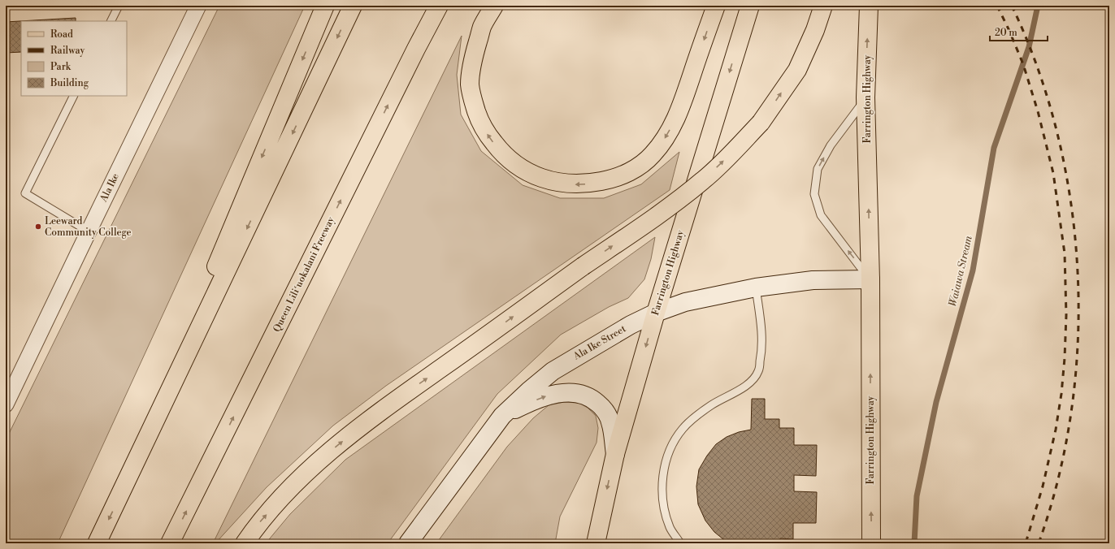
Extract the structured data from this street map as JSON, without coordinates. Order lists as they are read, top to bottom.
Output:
{
  "streets": {
    "main road": ["Farrington Highway", "Queen Liliʻuokalani Freeway"],
    "street": ["Ala Ike", "Ala Ike Street"]
  },
  "crossings": [
    ["Farrington Highway", "Ala Ike Street"]
  ],
  "water": ["Waiawa Stream"],
  "places": ["Leeward Community College"],
  "legend": [
    "Road",
    "Railway",
    "Park",
    "Building"
  ],
  "scale_bar": "20 m"
}
